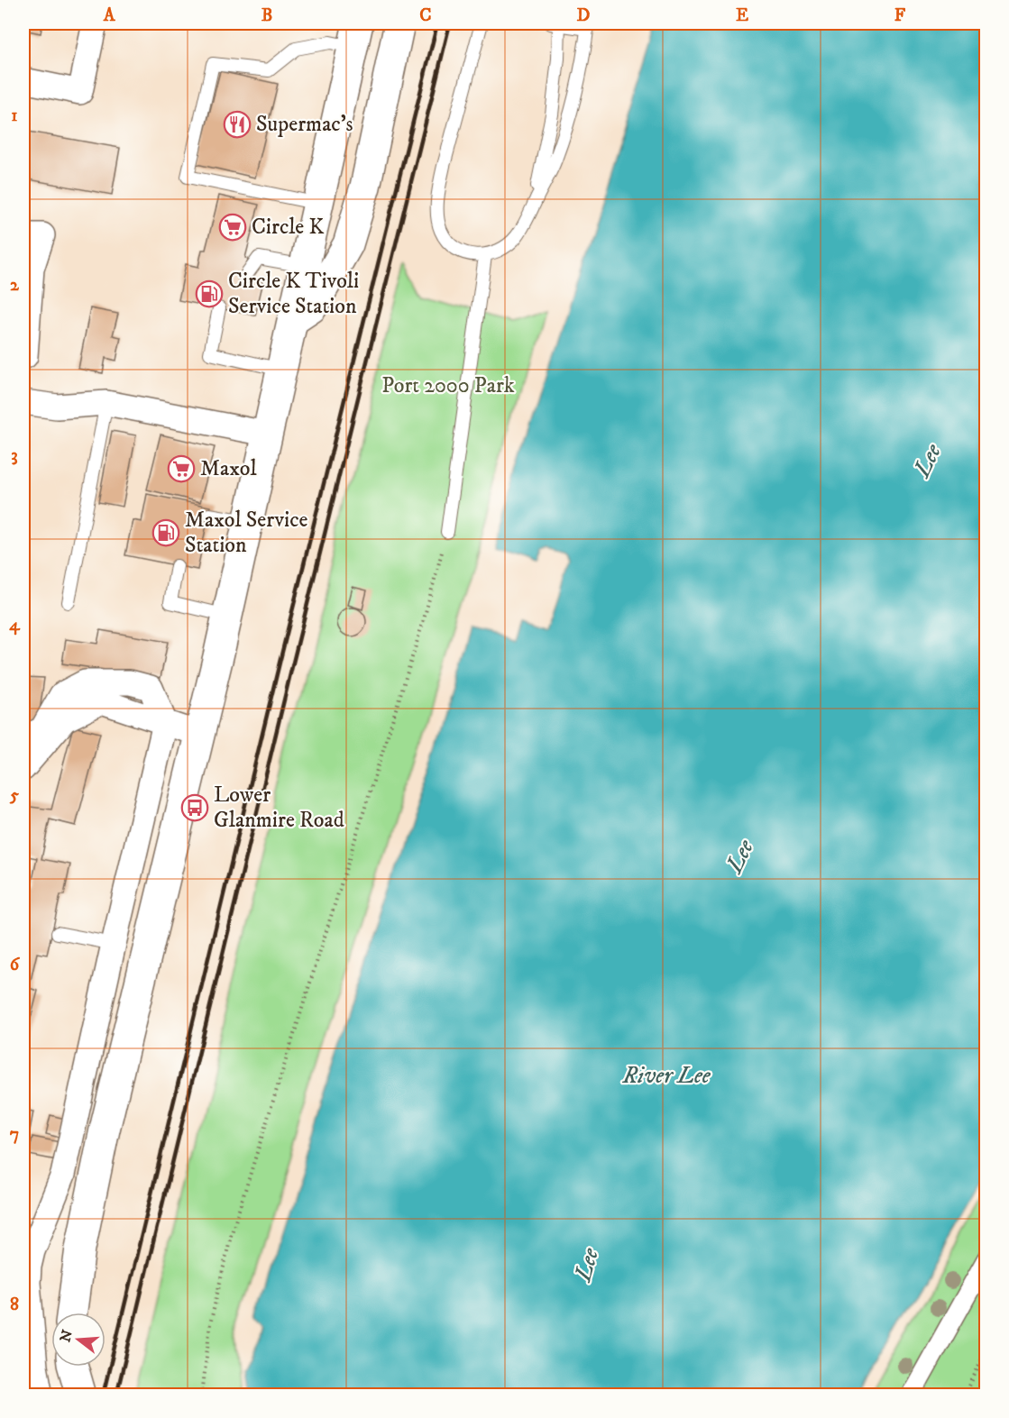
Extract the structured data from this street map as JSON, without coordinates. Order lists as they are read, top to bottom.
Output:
{
  "water": ["Lee", "River Lee"],
  "parks": ["Port 2000 Park"],
  "places": {
    "restaurant": ["Supermac's"],
    "supermarket": ["Circle K", "Maxol"],
    "fuel station": ["Circle K Tivoli Service Station", "Maxol Service Station"],
    "bus stop": ["Lower Glanmire Road"]
  },
  "north": "left",
  "grid": {
    "columns": [
      "A",
      "B",
      "C",
      "D",
      "E",
      "F"
    ],
    "rows": [
      "1",
      "2",
      "3",
      "4",
      "5",
      "6",
      "7",
      "8"
    ]
  }
}
